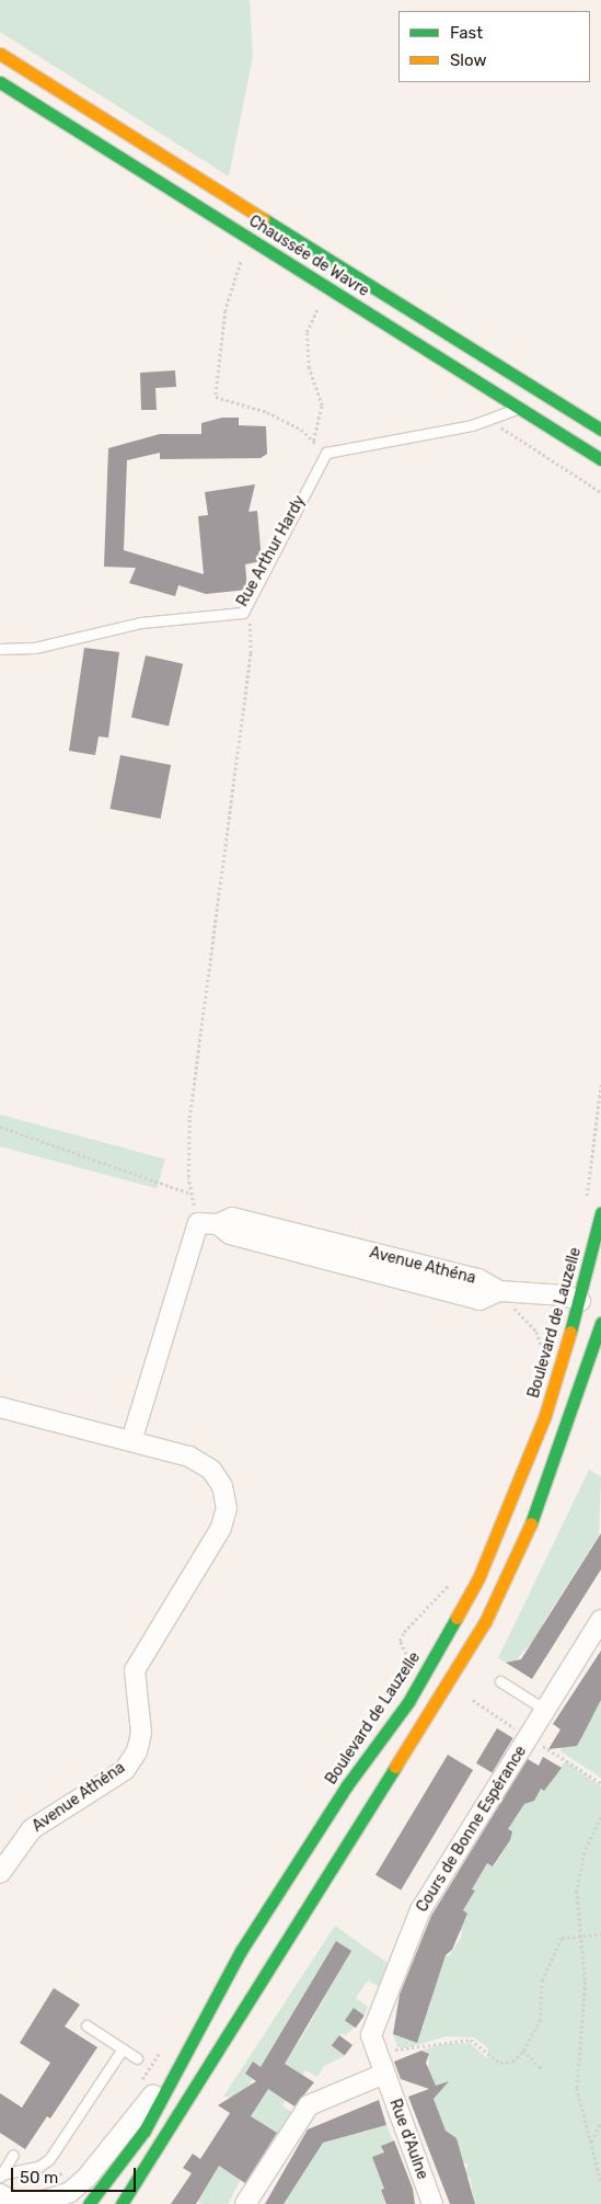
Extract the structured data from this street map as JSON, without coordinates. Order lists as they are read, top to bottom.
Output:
{
  "streets": {
    "main road": ["Chaussée de Wavre", "Boulevard de Lauzelle"],
    "street": ["Avenue Athéna", "Cours de Bonne Espérance", "Rue d'Aulne"],
    "lane": ["Rue Arthur Hardy"]
  },
  "crossings": [
    ["Cours de Bonne Espérance", "Rue d'Aulne"]
  ],
  "legend": ["Fast", "Slow"],
  "scale_bar": "50 m"
}
